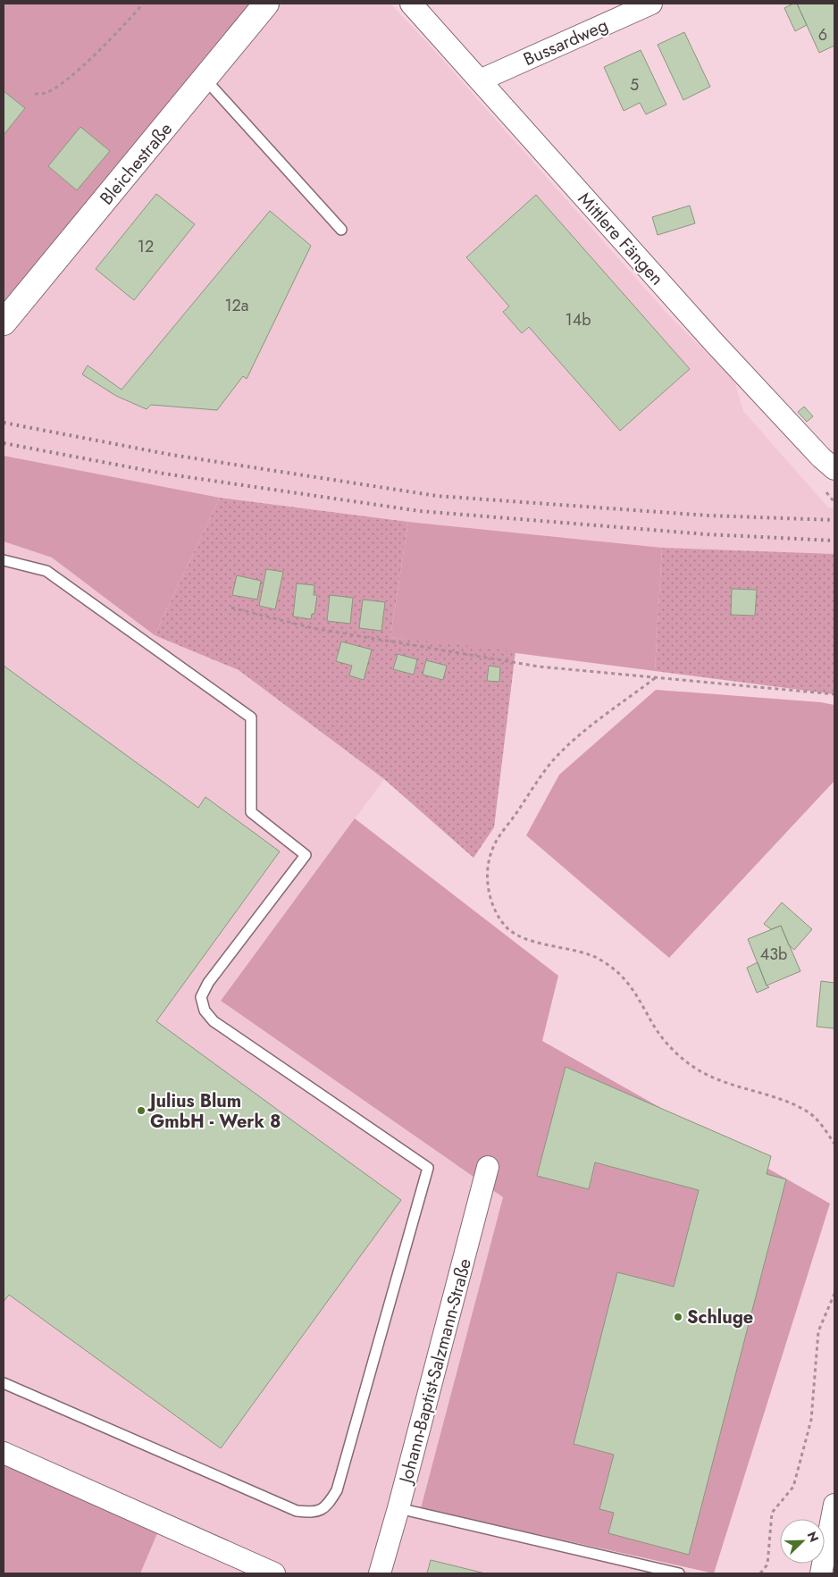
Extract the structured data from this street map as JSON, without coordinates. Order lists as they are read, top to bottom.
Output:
{
  "streets": {
    "main road": ["Bleichestraße"],
    "street": ["Bussardweg", "Mittlere Fängen", "Johann-Baptist-Salzmann-Straße"]
  },
  "crossings": [
    ["Bussardweg", "Mittlere Fängen"]
  ],
  "places": ["Julius Blum GmbH - Werk 8", "Schluge"],
  "house_numbers": [
    "6",
    "5",
    "12",
    "12a",
    "14b",
    "43b"
  ],
  "north": "top right"
}
